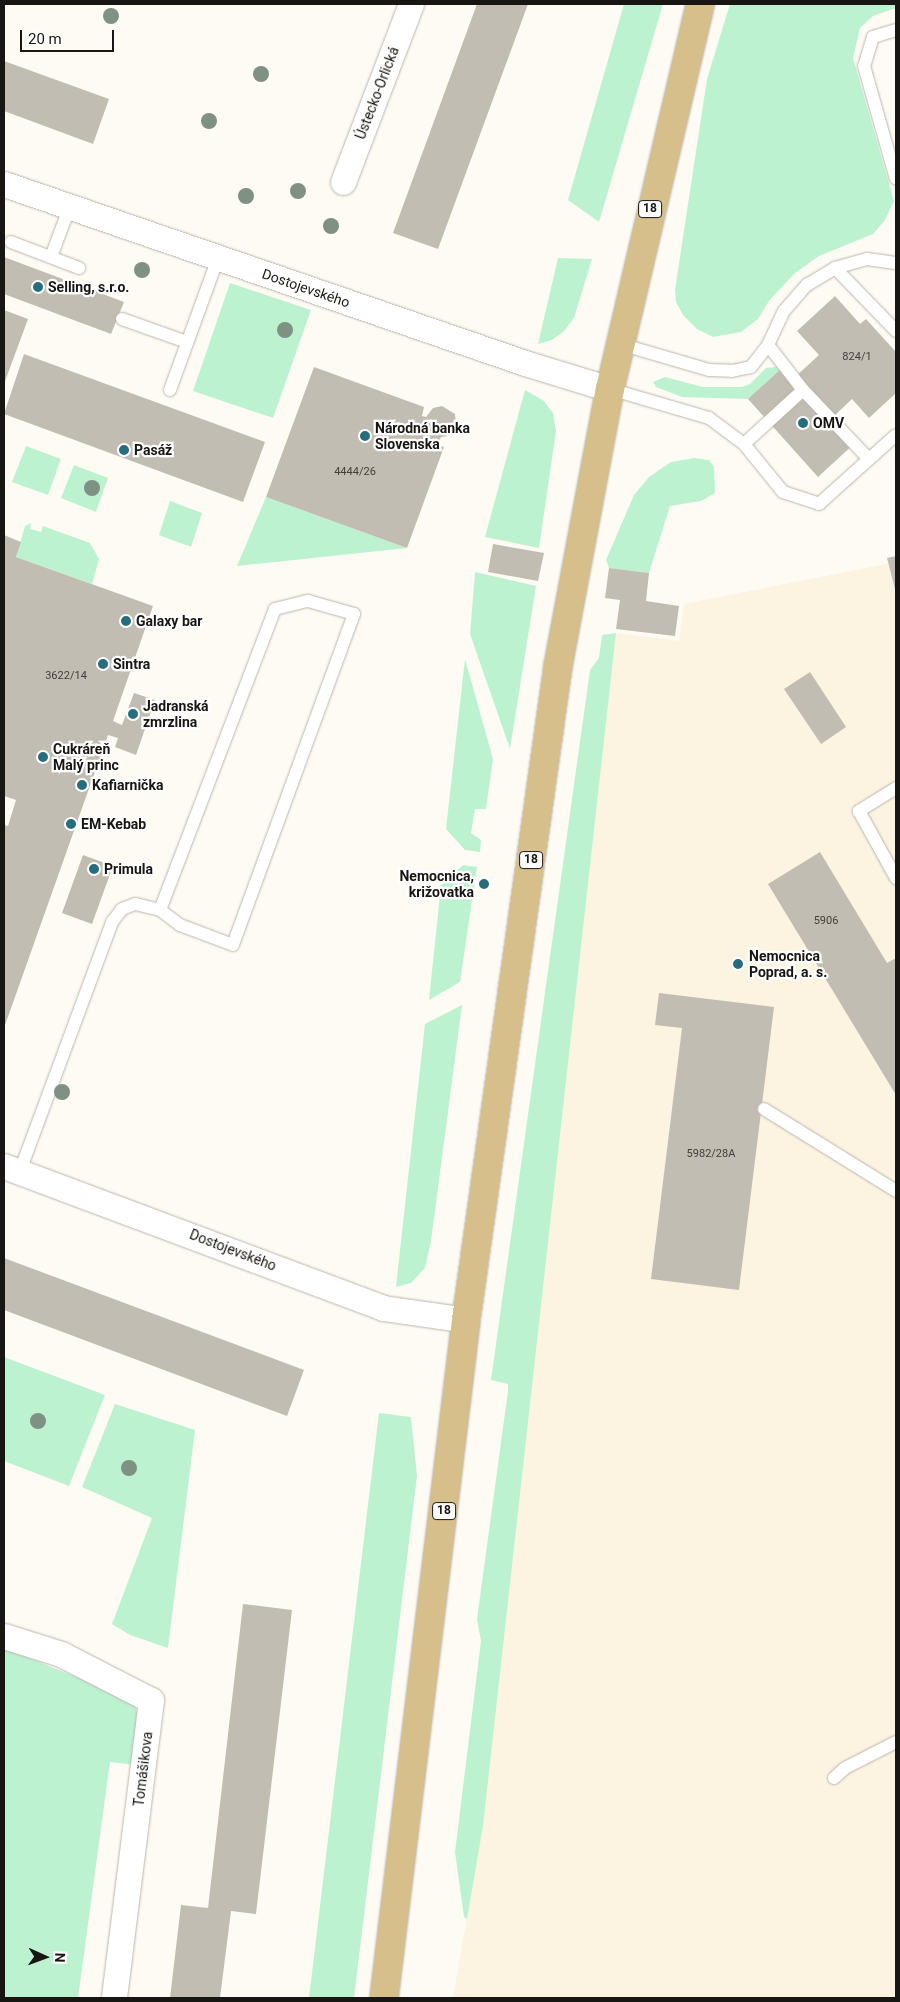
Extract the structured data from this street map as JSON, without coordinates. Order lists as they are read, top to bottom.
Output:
{
  "streets": {
    "main road": ["18"],
    "street": ["Ústecko-Orlická", "Dostojevského", "Tomášikova"]
  },
  "crossings": [
    ["18", "Dostojevského"]
  ],
  "places": [
    "Selling, s.r.o.",
    "OMV",
    "Národná banka Slovenska",
    "Pasáž",
    "Galaxy bar",
    "Sintra",
    "Jadranská zmrzlina",
    "Cukráreň Malý princ",
    "Kafiarnička",
    "EM-Kebab",
    "Primula",
    "Nemocnica, križovatka",
    "Nemocnica Poprad, a. s."
  ],
  "house_numbers": [
    "824/1",
    "4444/26",
    "3622/14",
    "5906",
    "5982/28A"
  ],
  "scale_bar": "20 m",
  "north": "right"
}
